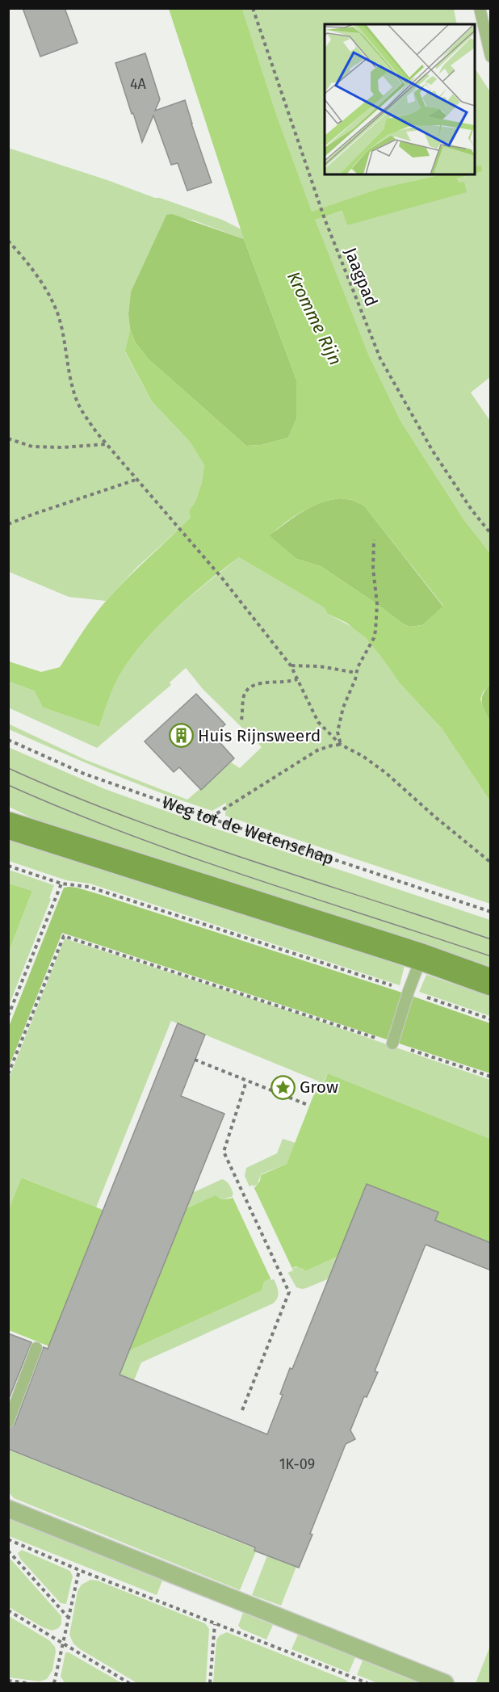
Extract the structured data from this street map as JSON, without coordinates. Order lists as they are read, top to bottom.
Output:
{
  "streets": {
    "path": ["Jaagpad", "Weg tot de Wetenschap"]
  },
  "water": ["Kromme Rijn"],
  "places": {
    "building": ["Huis Rijnsweerd"],
    "place": ["Grow"]
  },
  "house_numbers": ["4A", "1K-09"]
}
